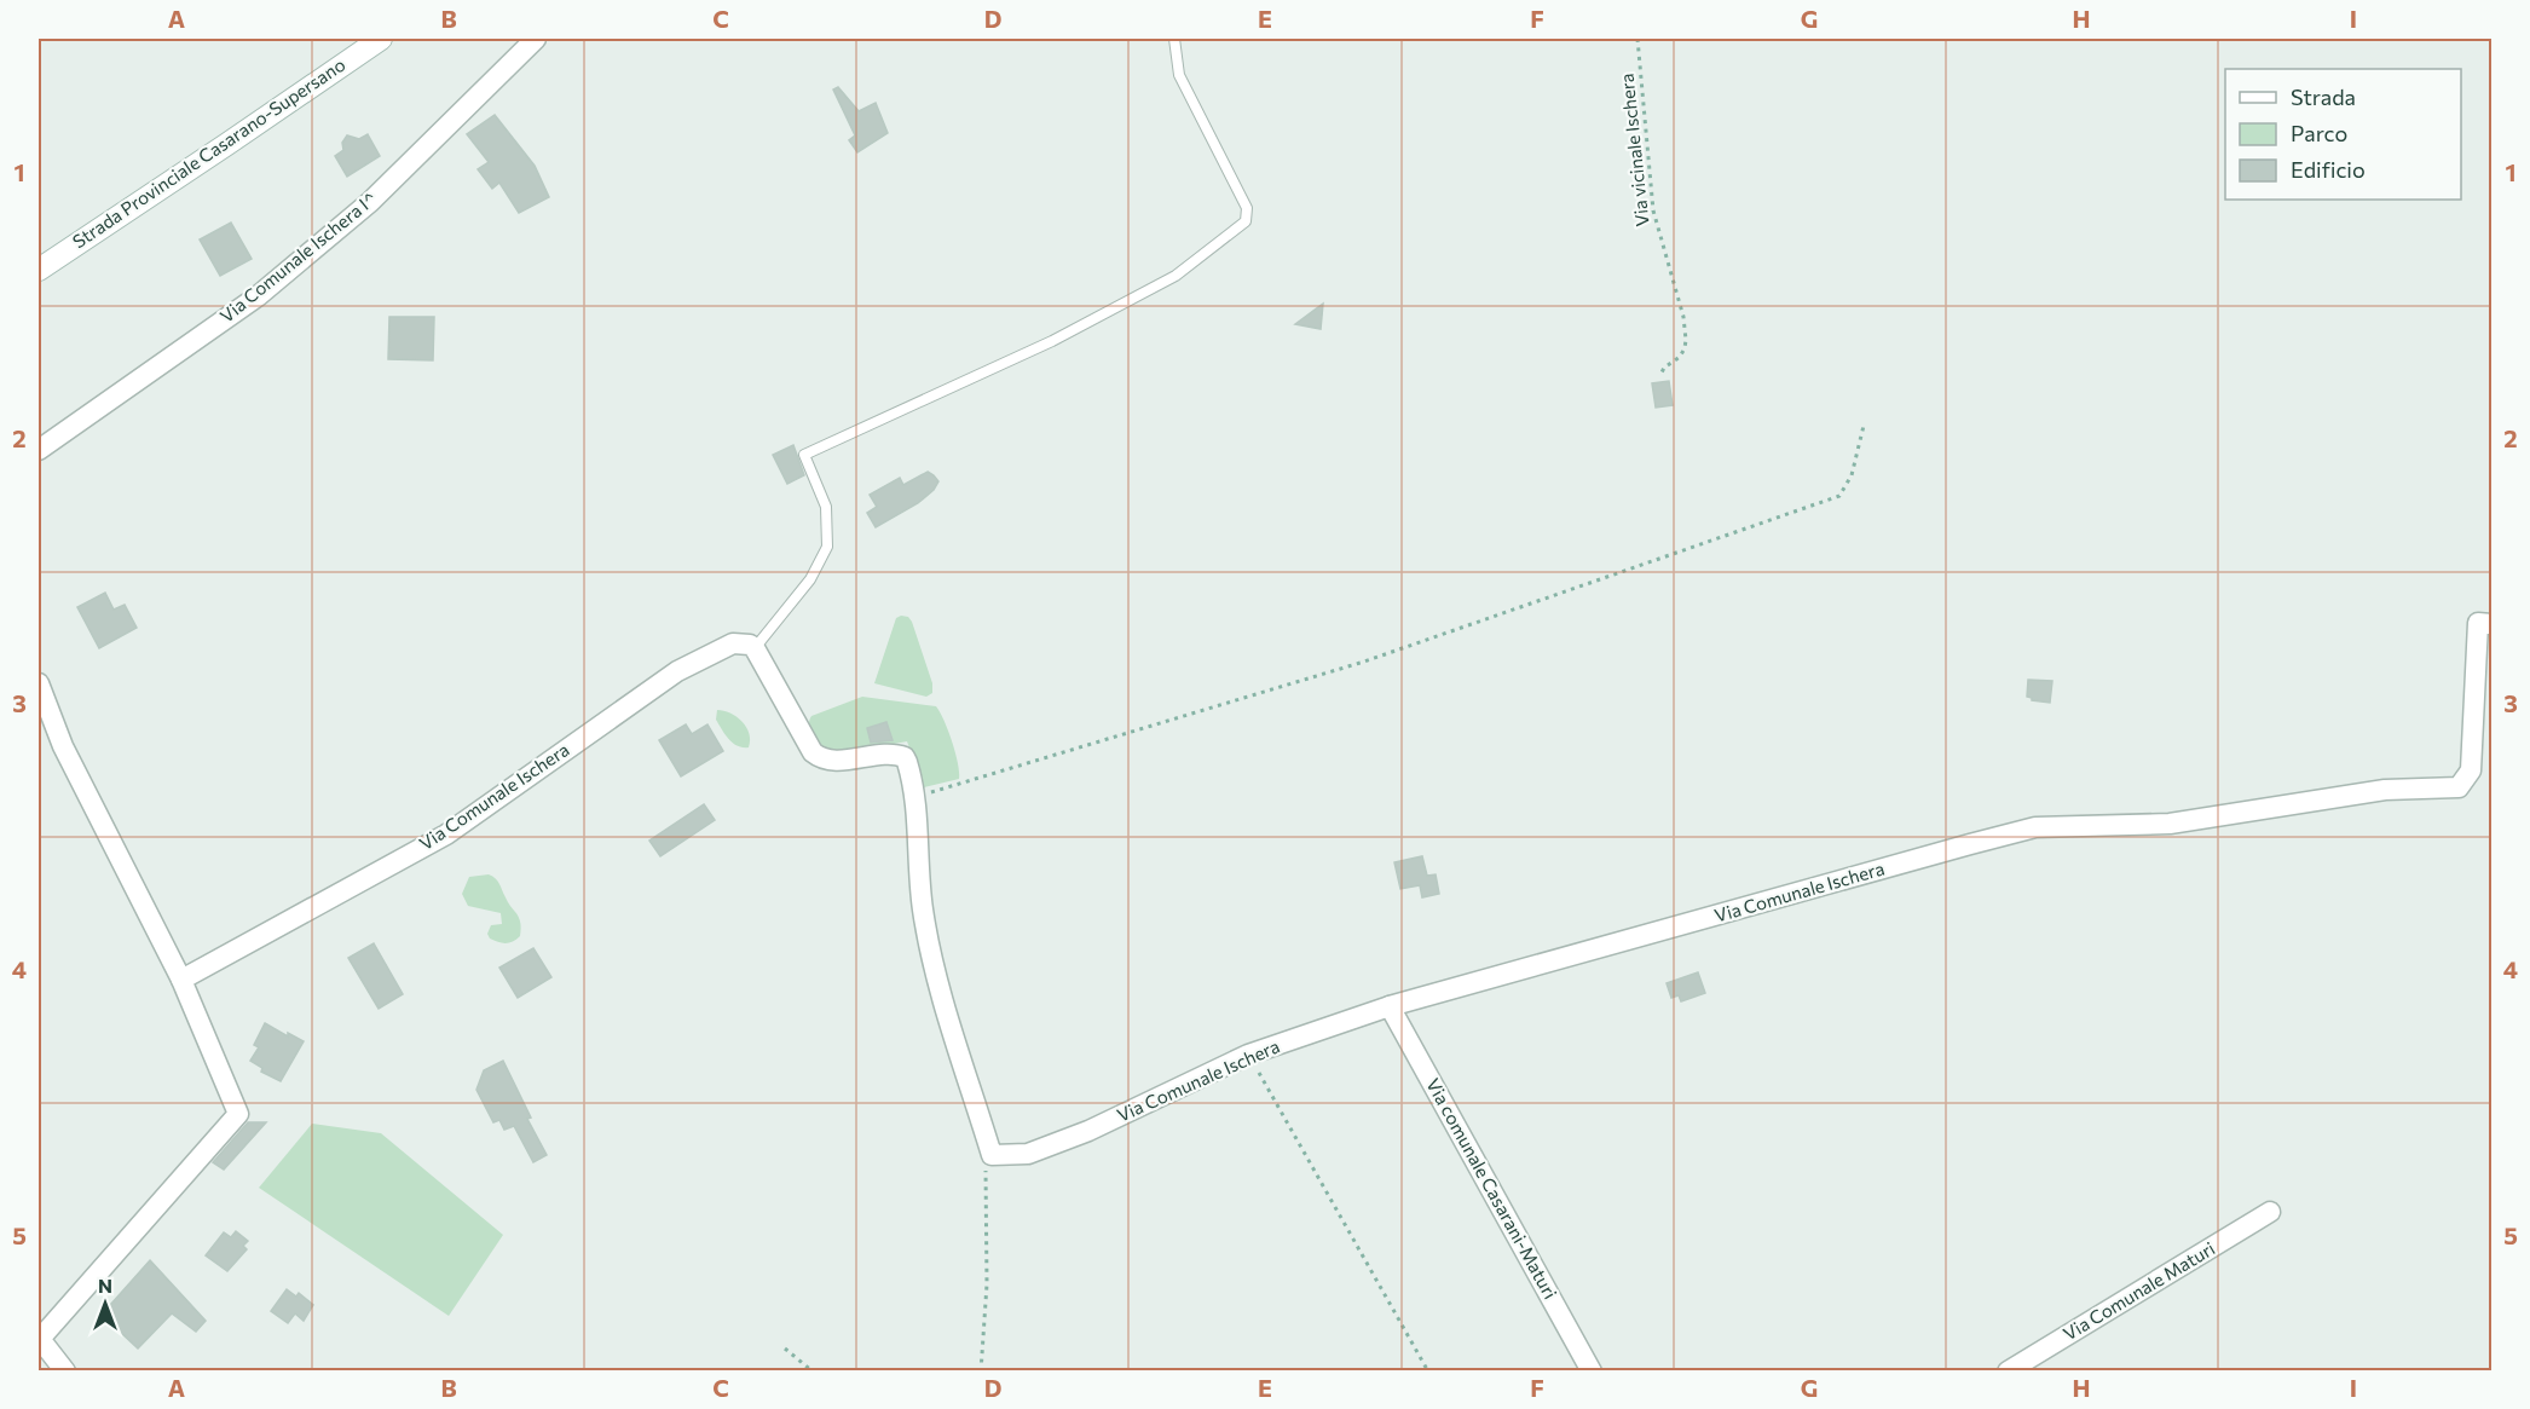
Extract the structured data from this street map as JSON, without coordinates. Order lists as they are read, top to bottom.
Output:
{
  "streets": {
    "main road": ["Strada Provinciale Casarano-Supersano"],
    "street": [
      "Via Comunale Ischera I^",
      "Via Comunale Ischera",
      "Via comunale Casarani-Maturi",
      "Via Comunale Maturi"
    ],
    "path": ["Via vicinale Ischera"]
  },
  "crossings": [
    ["Via Comunale Ischera", "Via comunale Casarani-Maturi"]
  ],
  "legend": ["Strada", "Parco", "Edificio"],
  "north": "top",
  "grid": {
    "columns": [
      "A",
      "B",
      "C",
      "D",
      "E",
      "F",
      "G",
      "H",
      "I"
    ],
    "rows": [
      "1",
      "2",
      "3",
      "4",
      "5"
    ]
  }
}
